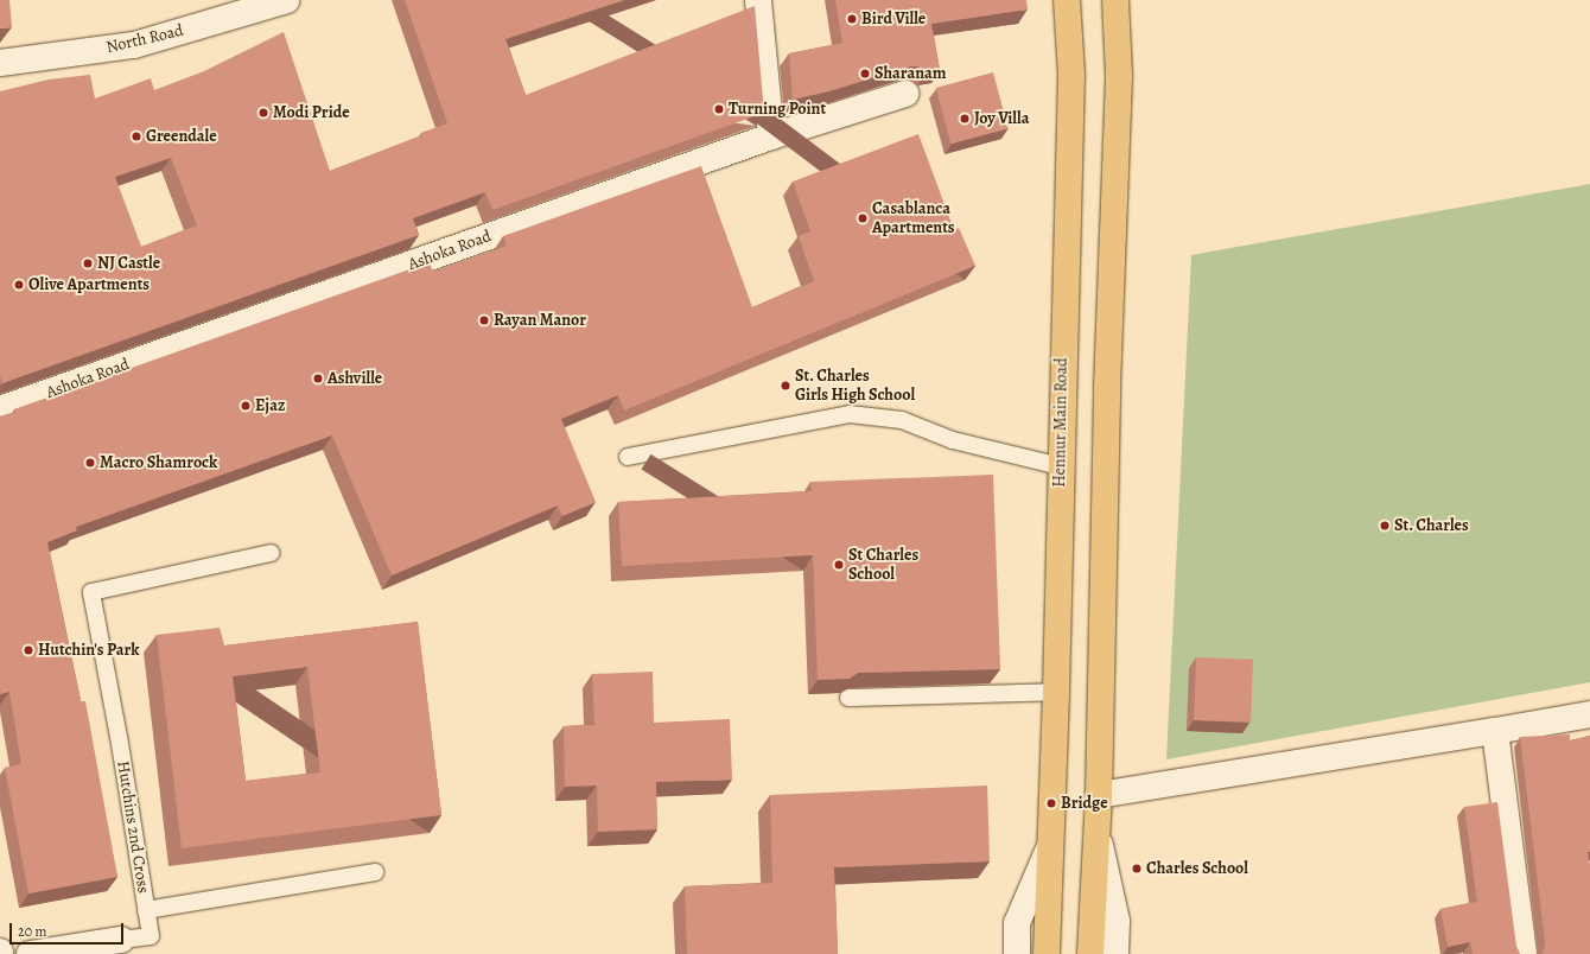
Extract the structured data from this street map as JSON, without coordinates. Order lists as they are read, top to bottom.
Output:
{
  "streets": {
    "main road": ["Hennur Main Road"],
    "street": ["North Road", "Ashoka Road", "Hutchins 2nd Cross"]
  },
  "places": [
    "Bird Ville",
    "Sharanam",
    "Turning Point",
    "Modi Pride",
    "Joy Villa",
    "Greendale",
    "Casablanca Apartments",
    "NJ Castle",
    "Olive Apartments",
    "Rayan Manor",
    "Ashville",
    "St. Charles Girls High School",
    "Ejaz",
    "Macro Shamrock",
    "St. Charles",
    "St Charles School",
    "Hutchin's Park",
    "Bridge",
    "Charles School"
  ],
  "scale_bar": "20 m"
}
